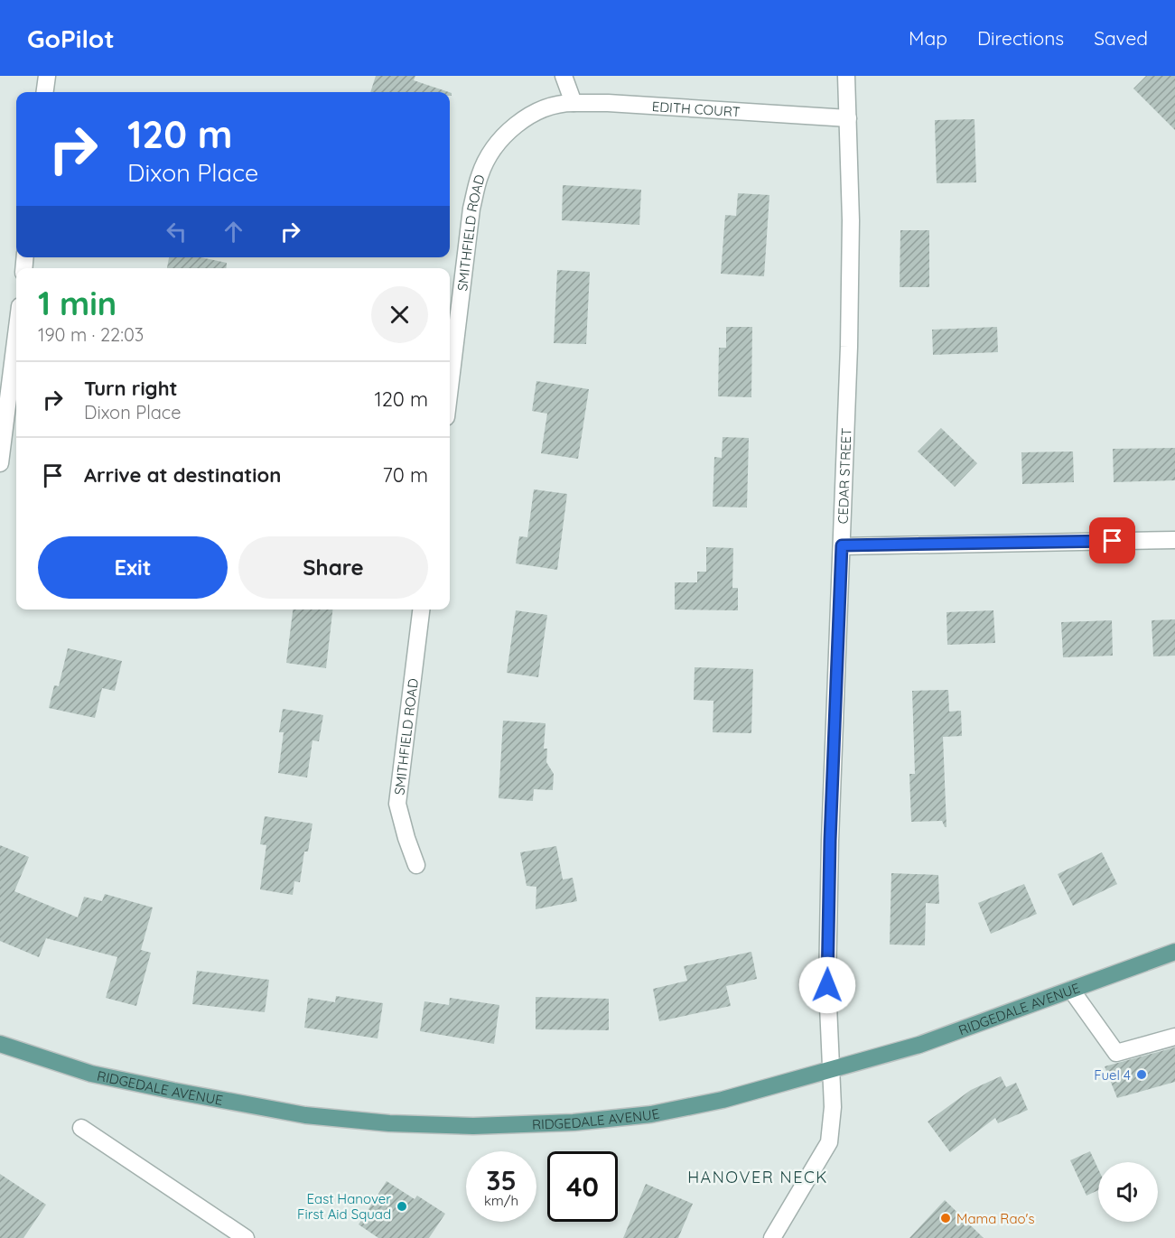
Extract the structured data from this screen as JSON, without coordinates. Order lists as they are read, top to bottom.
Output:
{
  "streets": {
    "main road": ["RIDGEDALE AVENUE"],
    "street": ["EDITH COURT", "SMITHFIELD ROAD", "CEDAR STREET"]
  },
  "crossings": [
    ["EDITH COURT", "SMITHFIELD ROAD"],
    ["EDITH COURT", "CEDAR STREET"],
    ["CEDAR STREET", "RIDGEDALE AVENUE"]
  ],
  "districts": ["HANOVER NECK"],
  "places": ["Fuel 4", "East Hanover First Aid Squad", "Mama Rao's"],
  "page": {
    "header": "GoPilot",
    "nav": ["Map", "Directions", "Saved"],
    "turn": ["120 m", "Dixon Place"],
    "heading": ["1 min", "190 m · 22:03"],
    "list": [
      {
        "name": "Turn right",
        "note": "Dixon Place",
        "value": "120 m"
      },
      {
        "name": "Arrive at destination",
        "value": "70 m"
      }
    ],
    "buttons": ["Exit", "Share"],
    "speed": "35 km/h",
    "limit": "40"
  }
}
